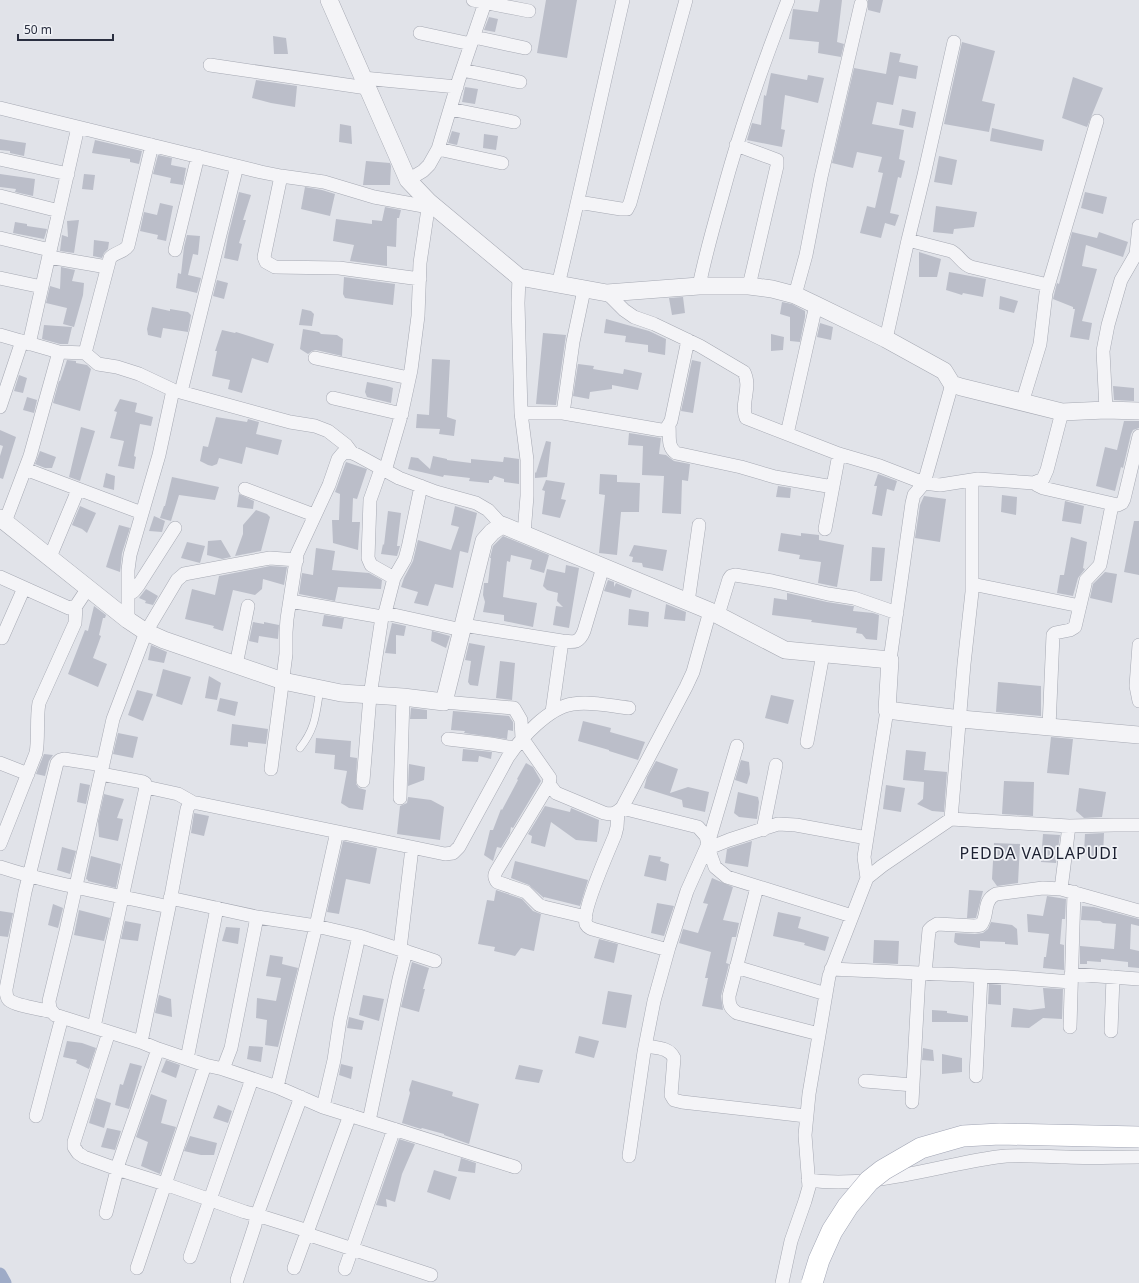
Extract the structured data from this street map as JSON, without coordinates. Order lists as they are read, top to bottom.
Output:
{
  "districts": ["PEDDA VADLAPUDI"],
  "scale_bar": "50 m"
}
